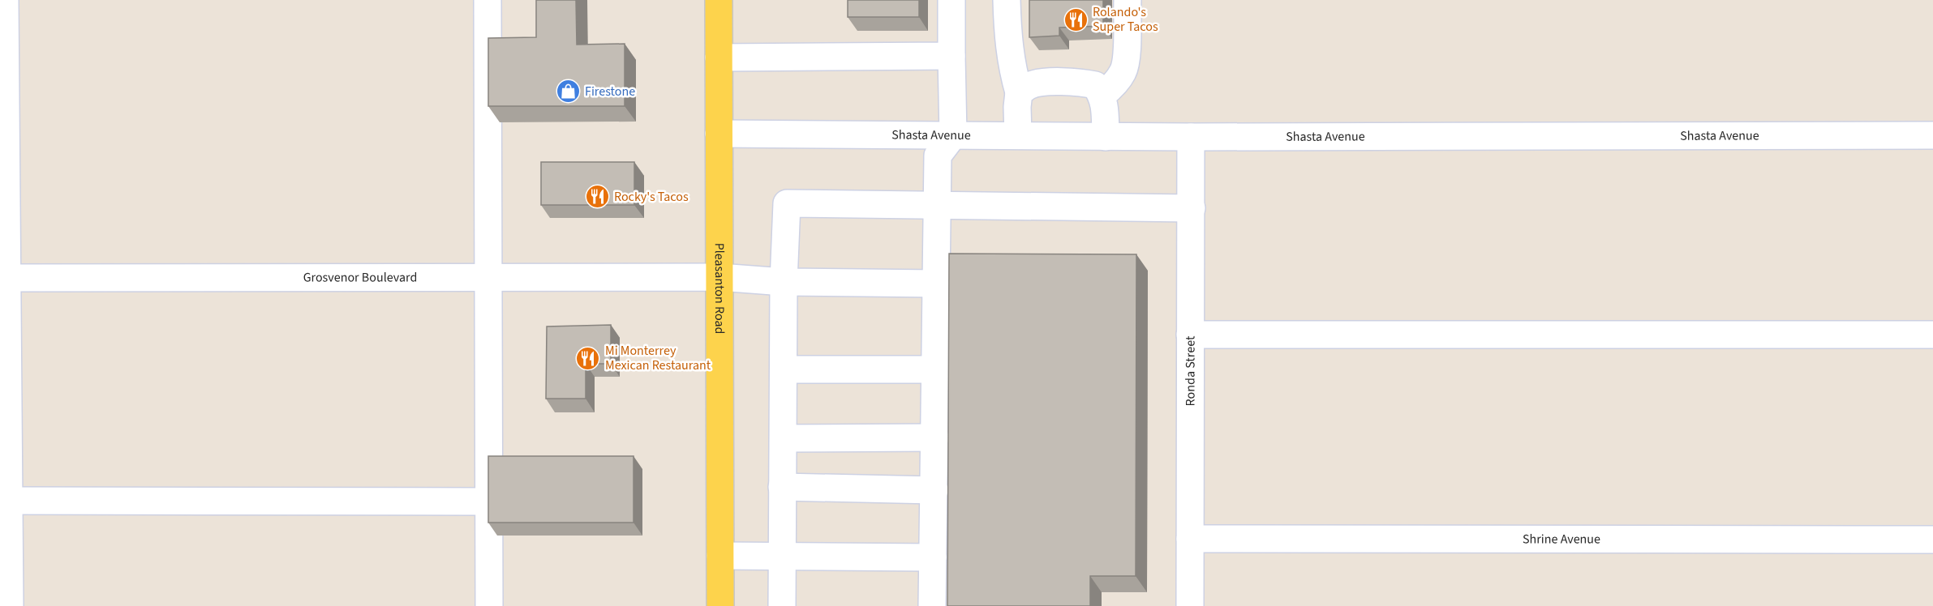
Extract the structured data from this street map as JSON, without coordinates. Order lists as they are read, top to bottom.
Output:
{
  "streets": {
    "main road": ["Pleasanton Road"],
    "street": [
      "Shasta Avenue",
      "Grosvenor Boulevard",
      "Ronda Street",
      "Shrine Avenue"
    ]
  },
  "crossings": [
    ["Shasta Avenue", "Pleasanton Road"],
    ["Shasta Avenue", "Ronda Street"],
    ["Grosvenor Boulevard", "Pleasanton Road"],
    ["Ronda Street", "Shrine Avenue"]
  ],
  "places": {
    "restaurant": ["Rolando's Super Tacos", "Rocky's Tacos", "Mi Monterrey Mexican Restaurant"],
    "shop": ["Firestone"]
  }
}
